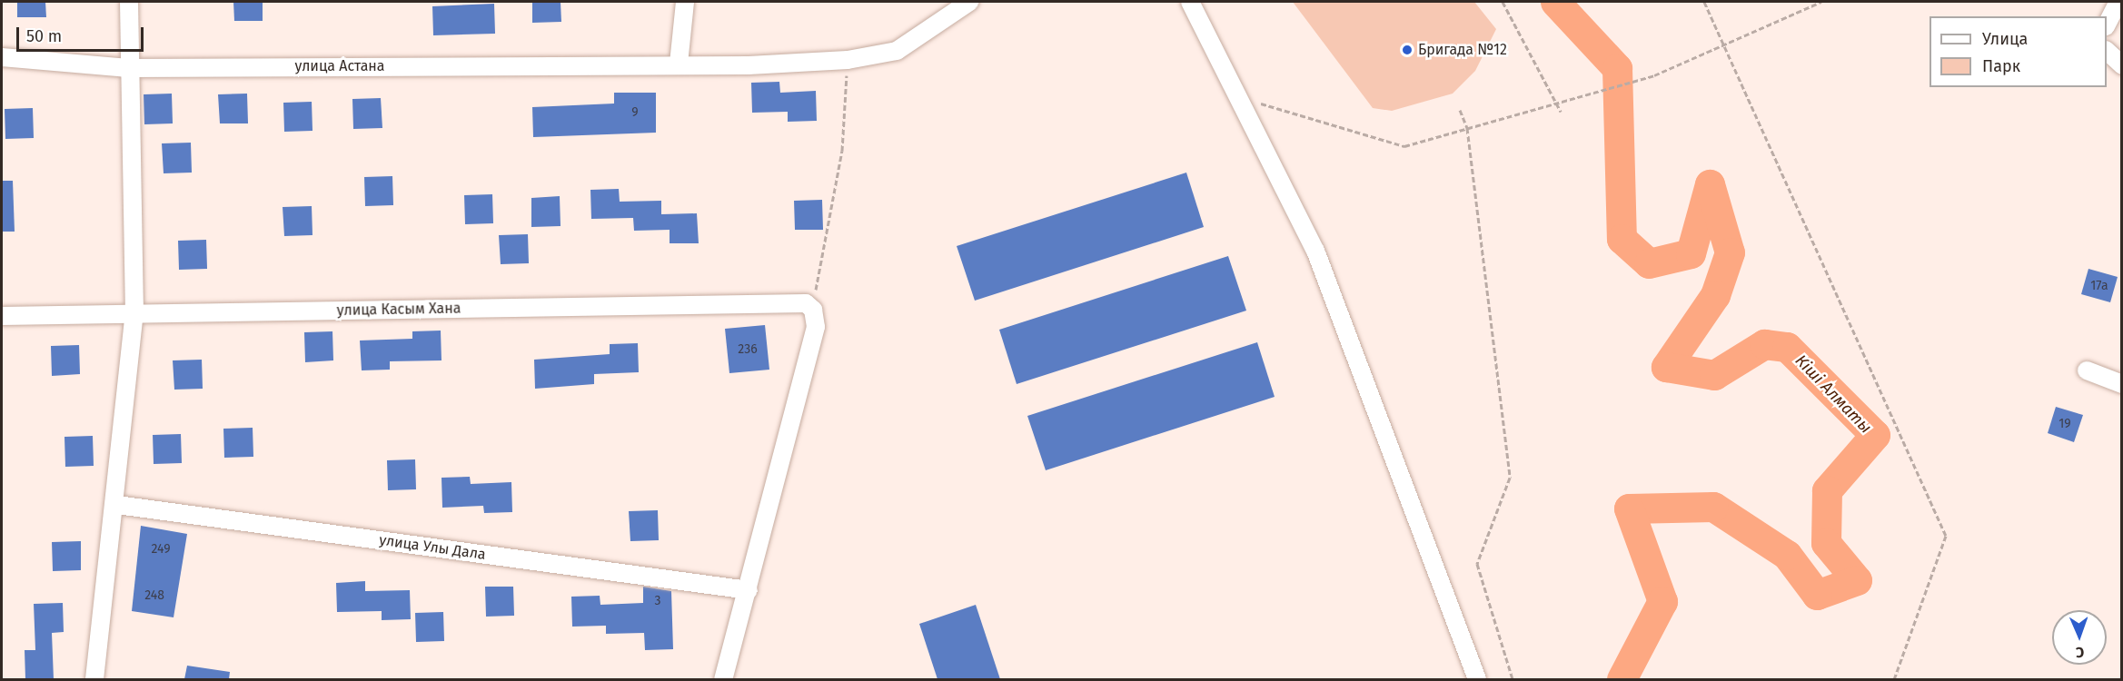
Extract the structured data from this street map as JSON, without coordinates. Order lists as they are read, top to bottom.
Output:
{
  "streets": {
    "street": ["улица Астана", "улица Касым Хана", "улица Улы Дала"]
  },
  "water": ["Кіші Алматы"],
  "places": ["Бригада №12"],
  "house_numbers": [
    "9",
    "17а",
    "236",
    "19",
    "249",
    "248",
    "3"
  ],
  "legend": ["Улица", "Парк"],
  "scale_bar": "50 m",
  "north": "bottom"
}
